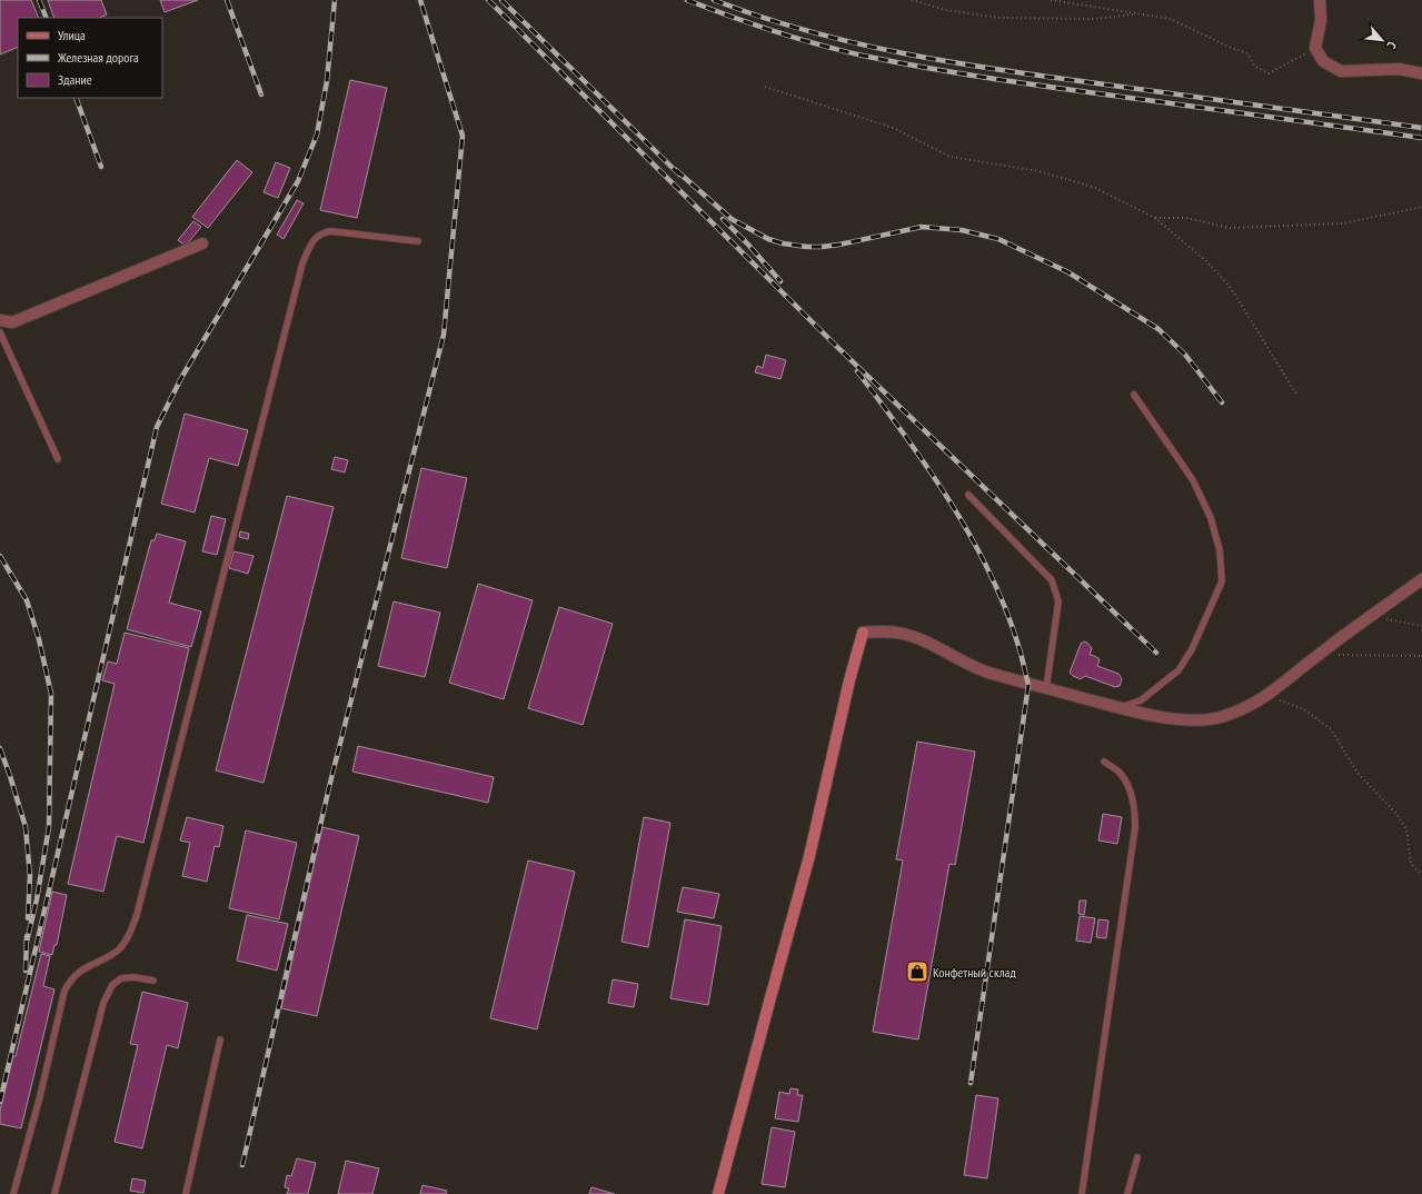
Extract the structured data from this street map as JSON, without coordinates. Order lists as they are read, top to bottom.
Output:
{
  "places": {
    "shop": ["Конфетный склад"]
  },
  "legend": ["Улица", "Железная дорога", "Здание"],
  "north": "bottom right"
}
